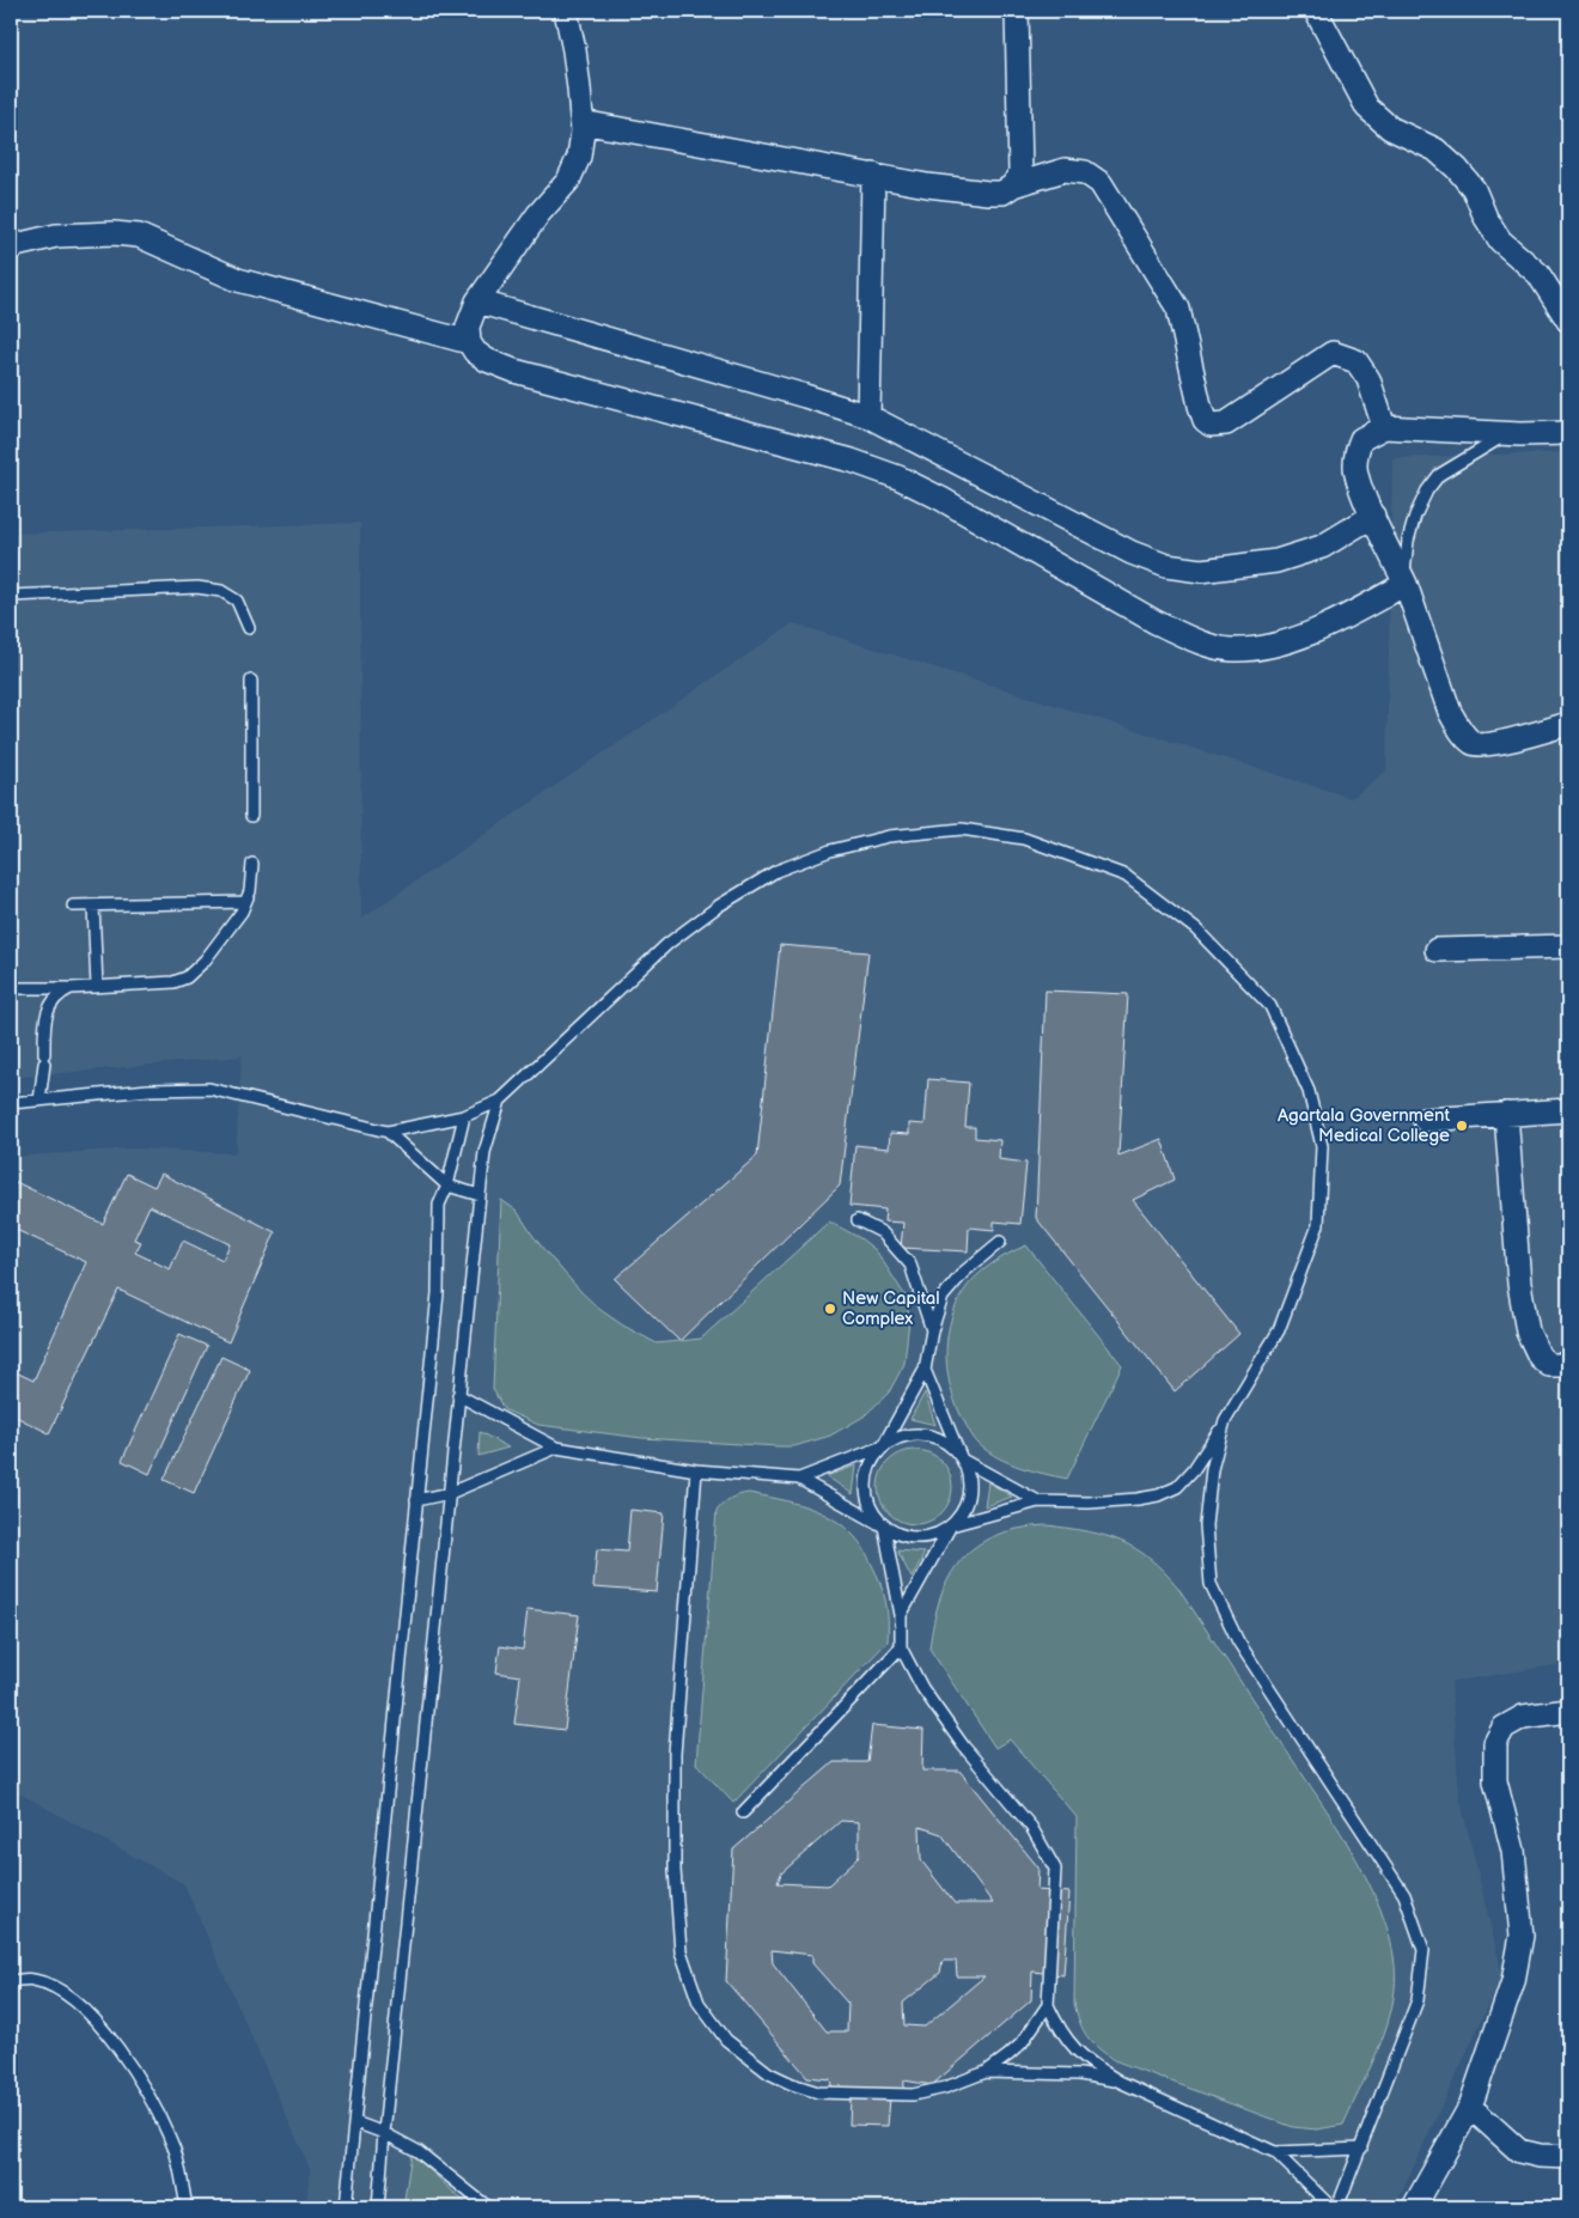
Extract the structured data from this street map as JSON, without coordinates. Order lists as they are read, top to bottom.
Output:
{
  "places": ["Agartala Government Medical College", "New Capital Complex"]
}
